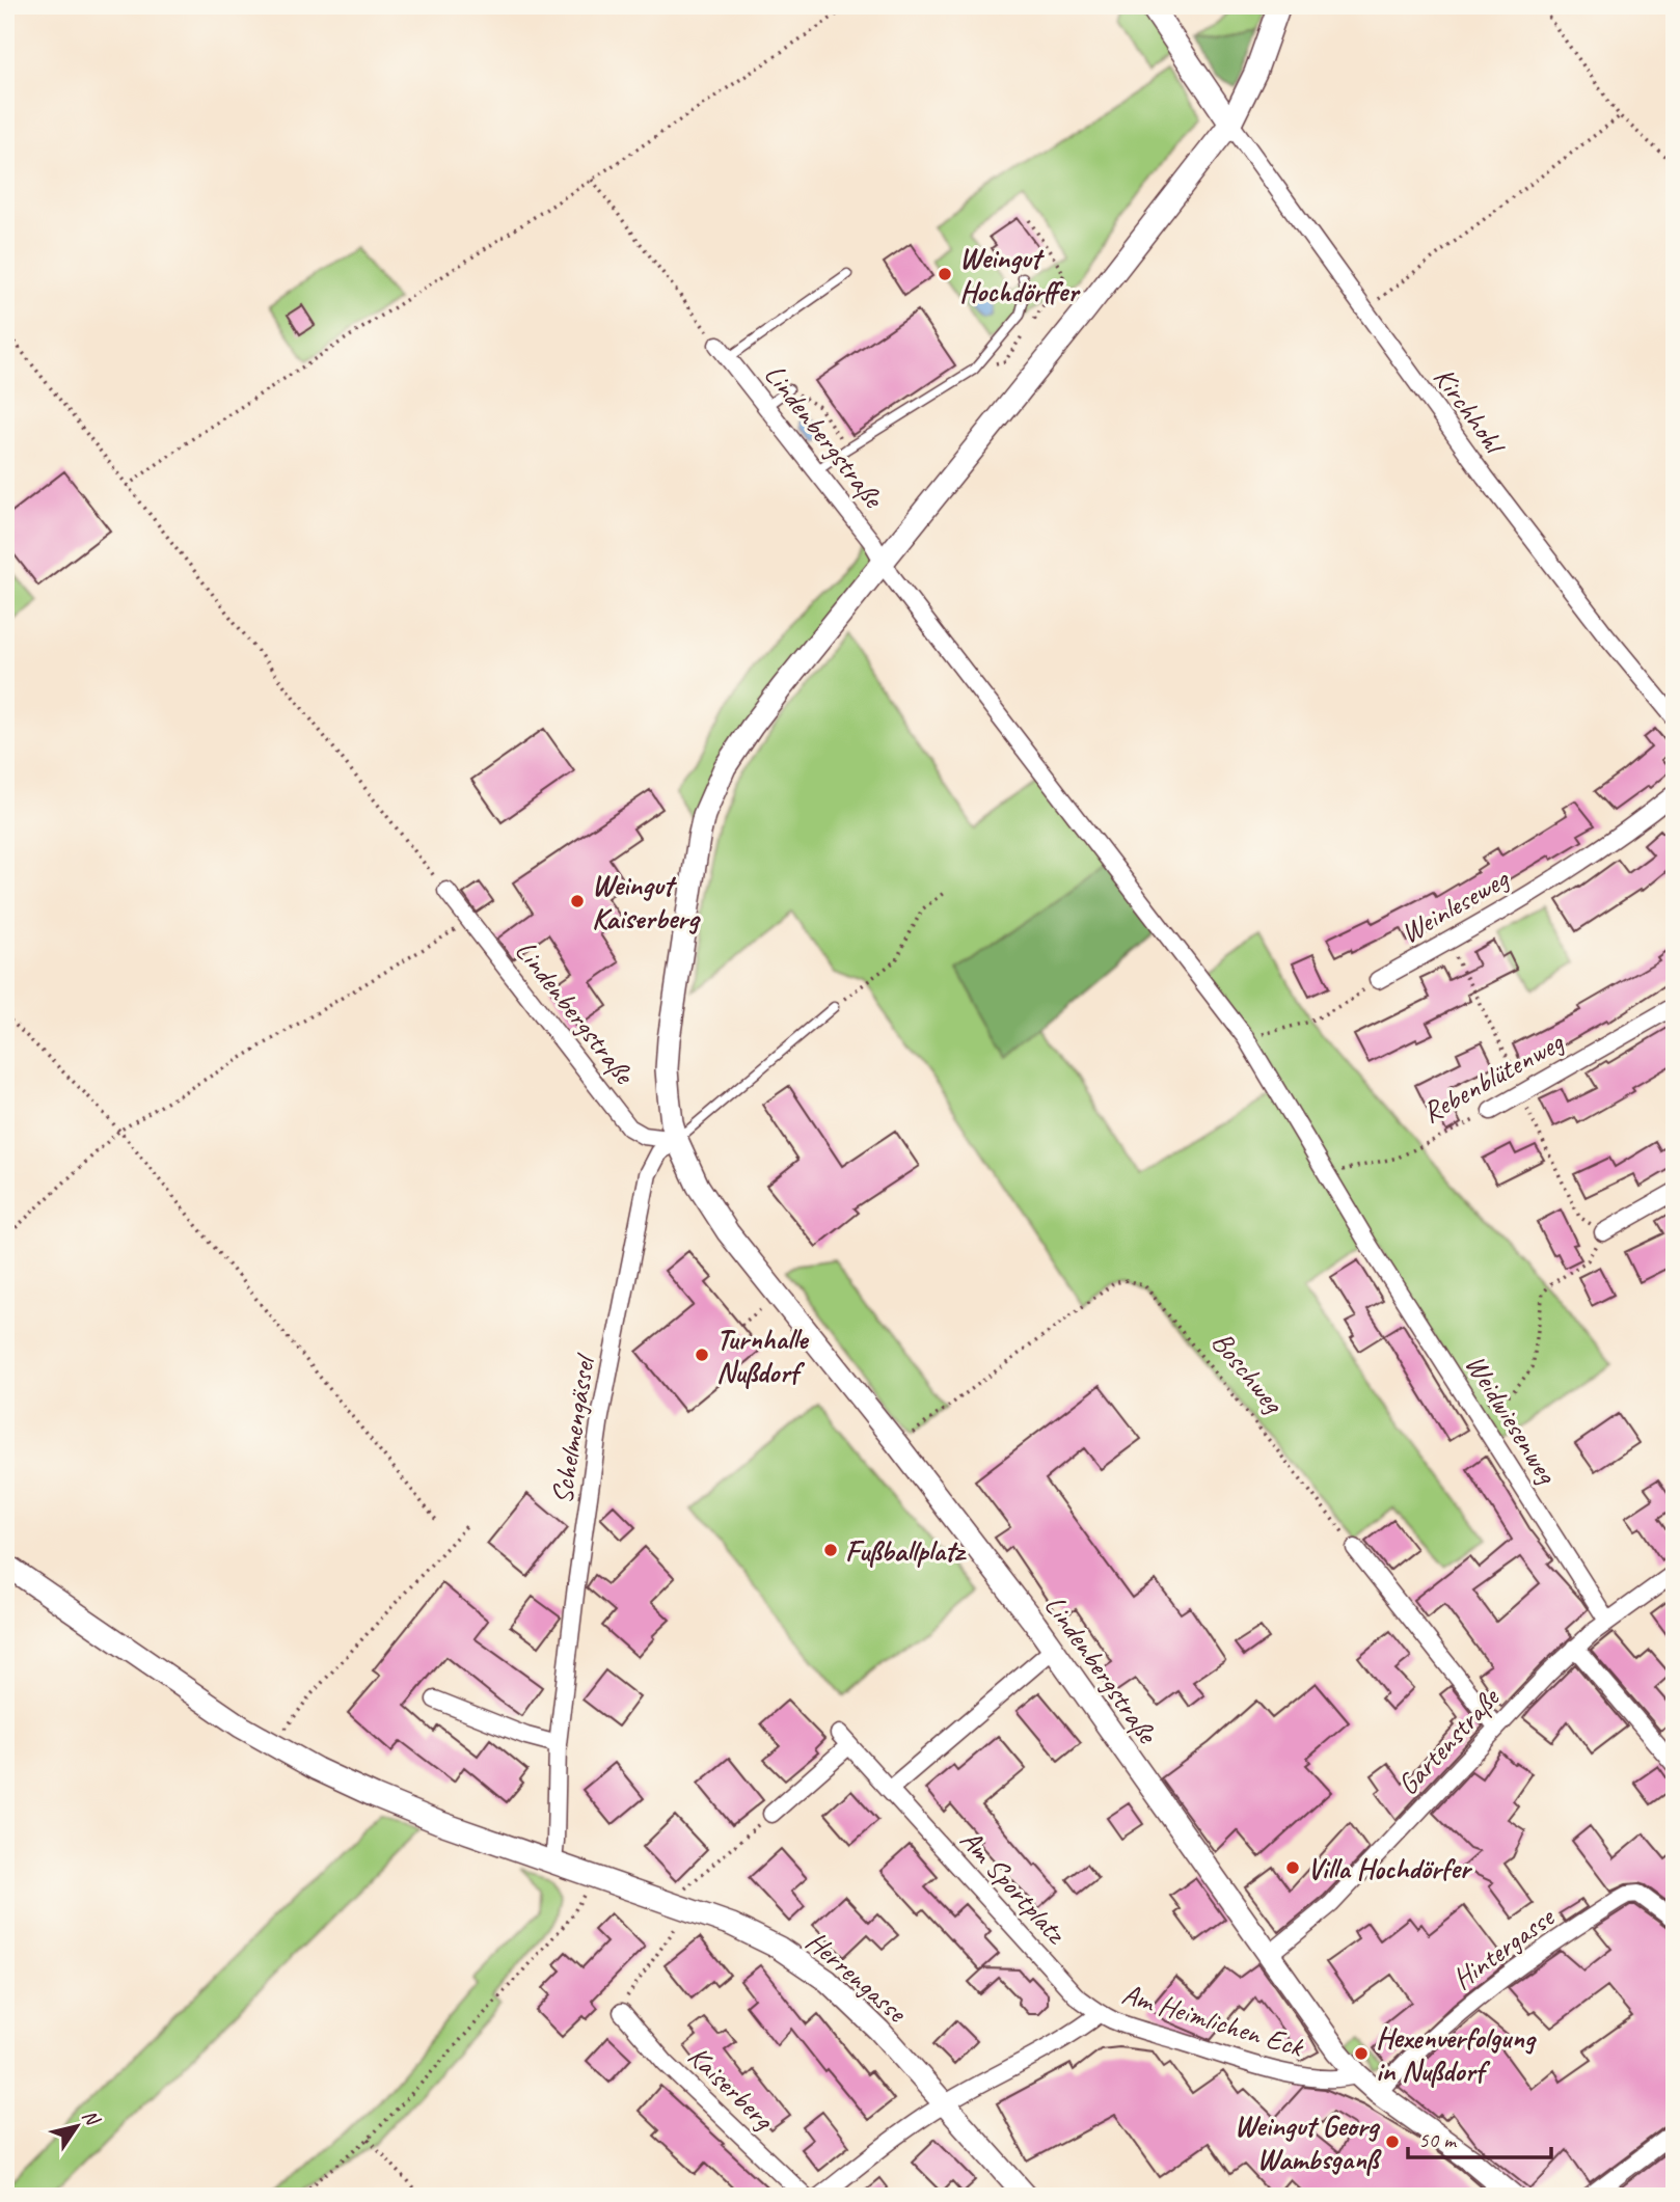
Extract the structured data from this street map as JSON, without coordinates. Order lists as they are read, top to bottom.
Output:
{
  "streets": {
    "main road": ["Lindenbergstraße", "Herrengasse"],
    "street": [
      "Kirchhohl",
      "Weinleseweg",
      "Rebenblütenweg",
      "Weidwiesenweg",
      "Schelmengässel",
      "Gartenstraße",
      "Am Sportplatz",
      "Hintergasse",
      "Am Heimlichen Eck",
      "Kaiserberg"
    ],
    "path": ["Boschweg"]
  },
  "crossings": [
    ["Kirchhohl", "Lindenbergstraße"],
    ["Lindenbergstraße", "Boschweg"],
    ["Lindenbergstraße", "Weidwiesenweg"],
    ["Lindenbergstraße", "Schelmengässel"],
    ["Lindenbergstraße", "Gartenstraße"],
    ["Lindenbergstraße", "Hintergasse"],
    ["Lindenbergstraße", "Am Heimlichen Eck"],
    ["Rebenblütenweg", "Weidwiesenweg"],
    ["Weidwiesenweg", "Gartenstraße"],
    ["Schelmengässel", "Herrengasse"],
    ["Am Sportplatz", "Am Heimlichen Eck"],
    ["Herrengasse", "Am Heimlichen Eck"]
  ],
  "places": [
    "Weingut Hochdörffer",
    "Weingut Kaiserberg",
    "Turnhalle Nußdorf",
    "Fußballplatz",
    "Villa Hochdörfer",
    "Hexenverfolgung in Nußdorf",
    "Weingut Georg Wambsganß"
  ],
  "scale_bar": "50 m",
  "north": "top right"
}
